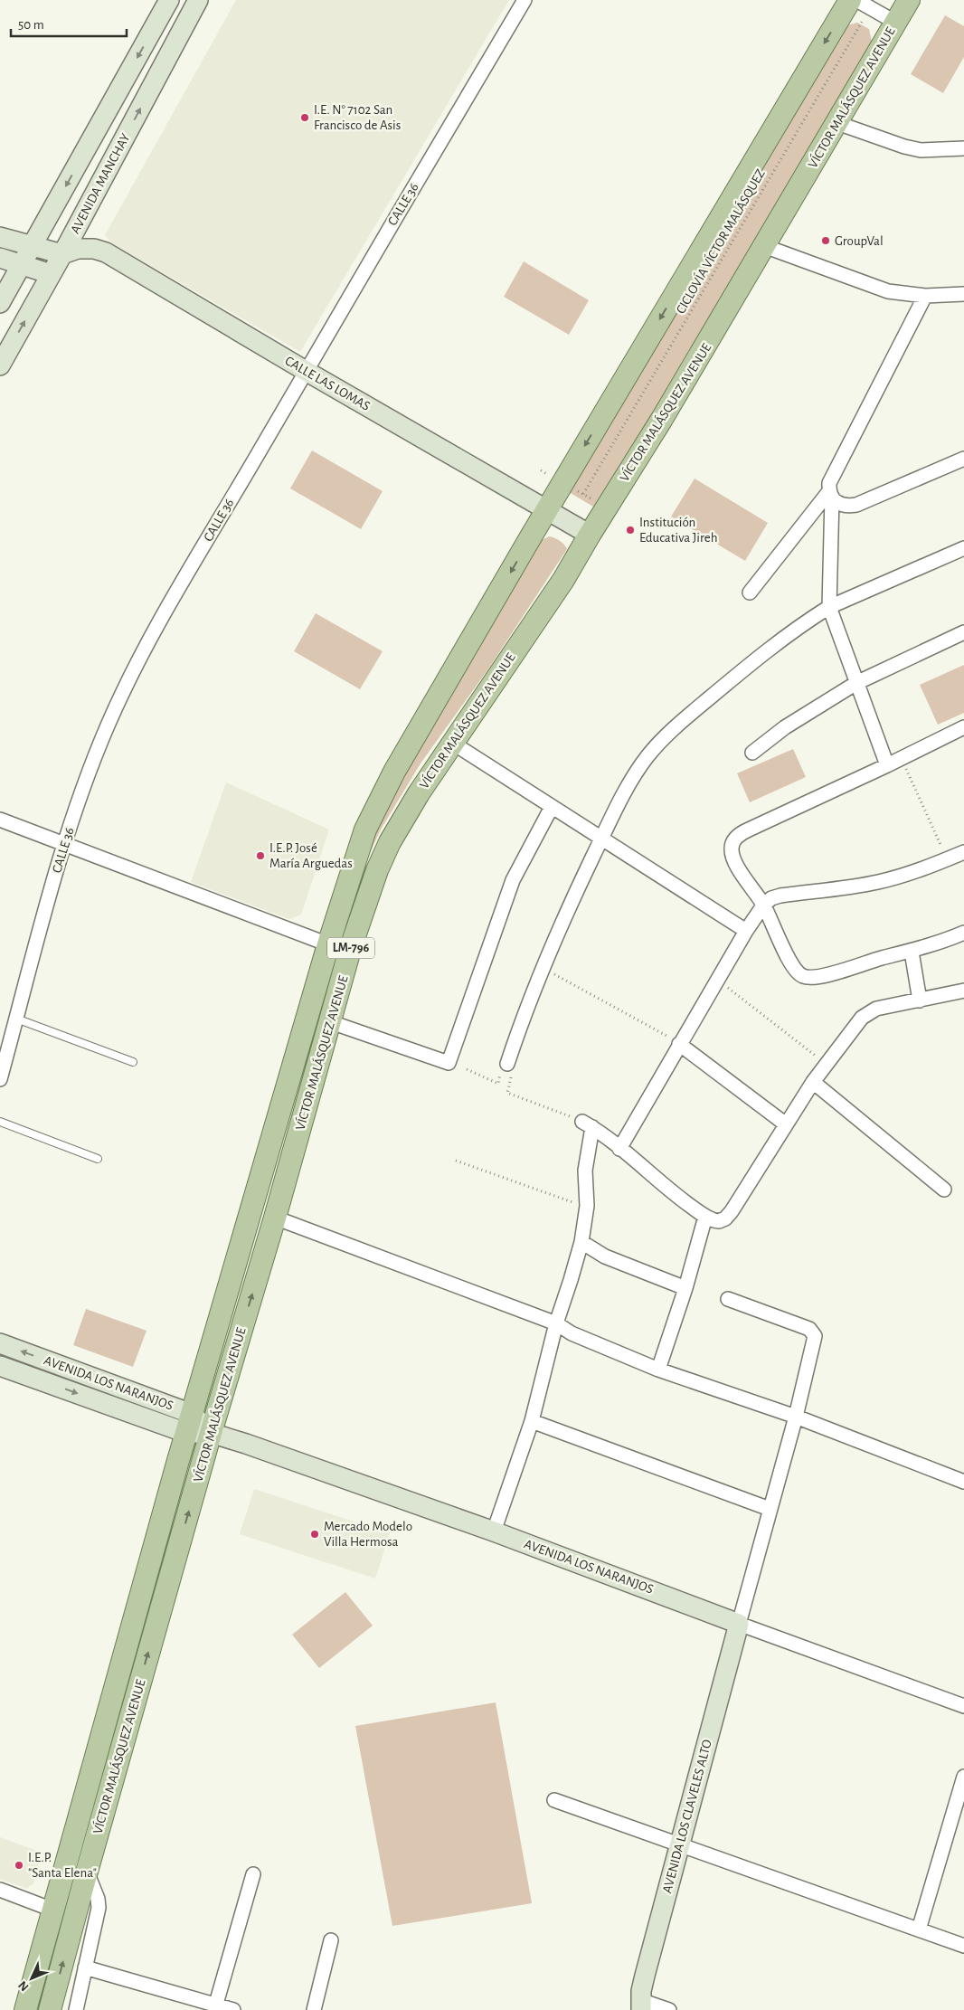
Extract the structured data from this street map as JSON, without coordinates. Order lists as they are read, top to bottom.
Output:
{
  "streets": {
    "main road": ["VÍCTOR MALÁSQUEZ AVENUE", "LM-796"],
    "street": [
      "AVENIDA MANCHAY",
      "CALLE 36",
      "CALLE LAS LOMAS",
      "AVENIDA LOS NARANJOS",
      "AVENIDA LOS CLAVELES ALTO"
    ],
    "path": ["CICLOVÍA VÍCTOR MALÁSQUEZ"]
  },
  "crossings": [
    ["VÍCTOR MALÁSQUEZ AVENUE", "CALLE LAS LOMAS"],
    ["VÍCTOR MALÁSQUEZ AVENUE", "AVENIDA LOS NARANJOS"],
    ["AVENIDA MANCHAY", "CALLE LAS LOMAS"],
    ["CALLE 36", "CALLE LAS LOMAS"],
    ["AVENIDA LOS NARANJOS", "AVENIDA LOS CLAVELES ALTO"]
  ],
  "places": [
    "I.E. N° 7102 San Francisco de Asis",
    "GroupVal",
    "Institución Educativa Jireh",
    "I.E.P. José María Arguedas",
    "Mercado Modelo Villa Hermosa",
    "I.E.P. \"Santa Elena\""
  ],
  "scale_bar": "50 m",
  "north": "bottom left"
}
